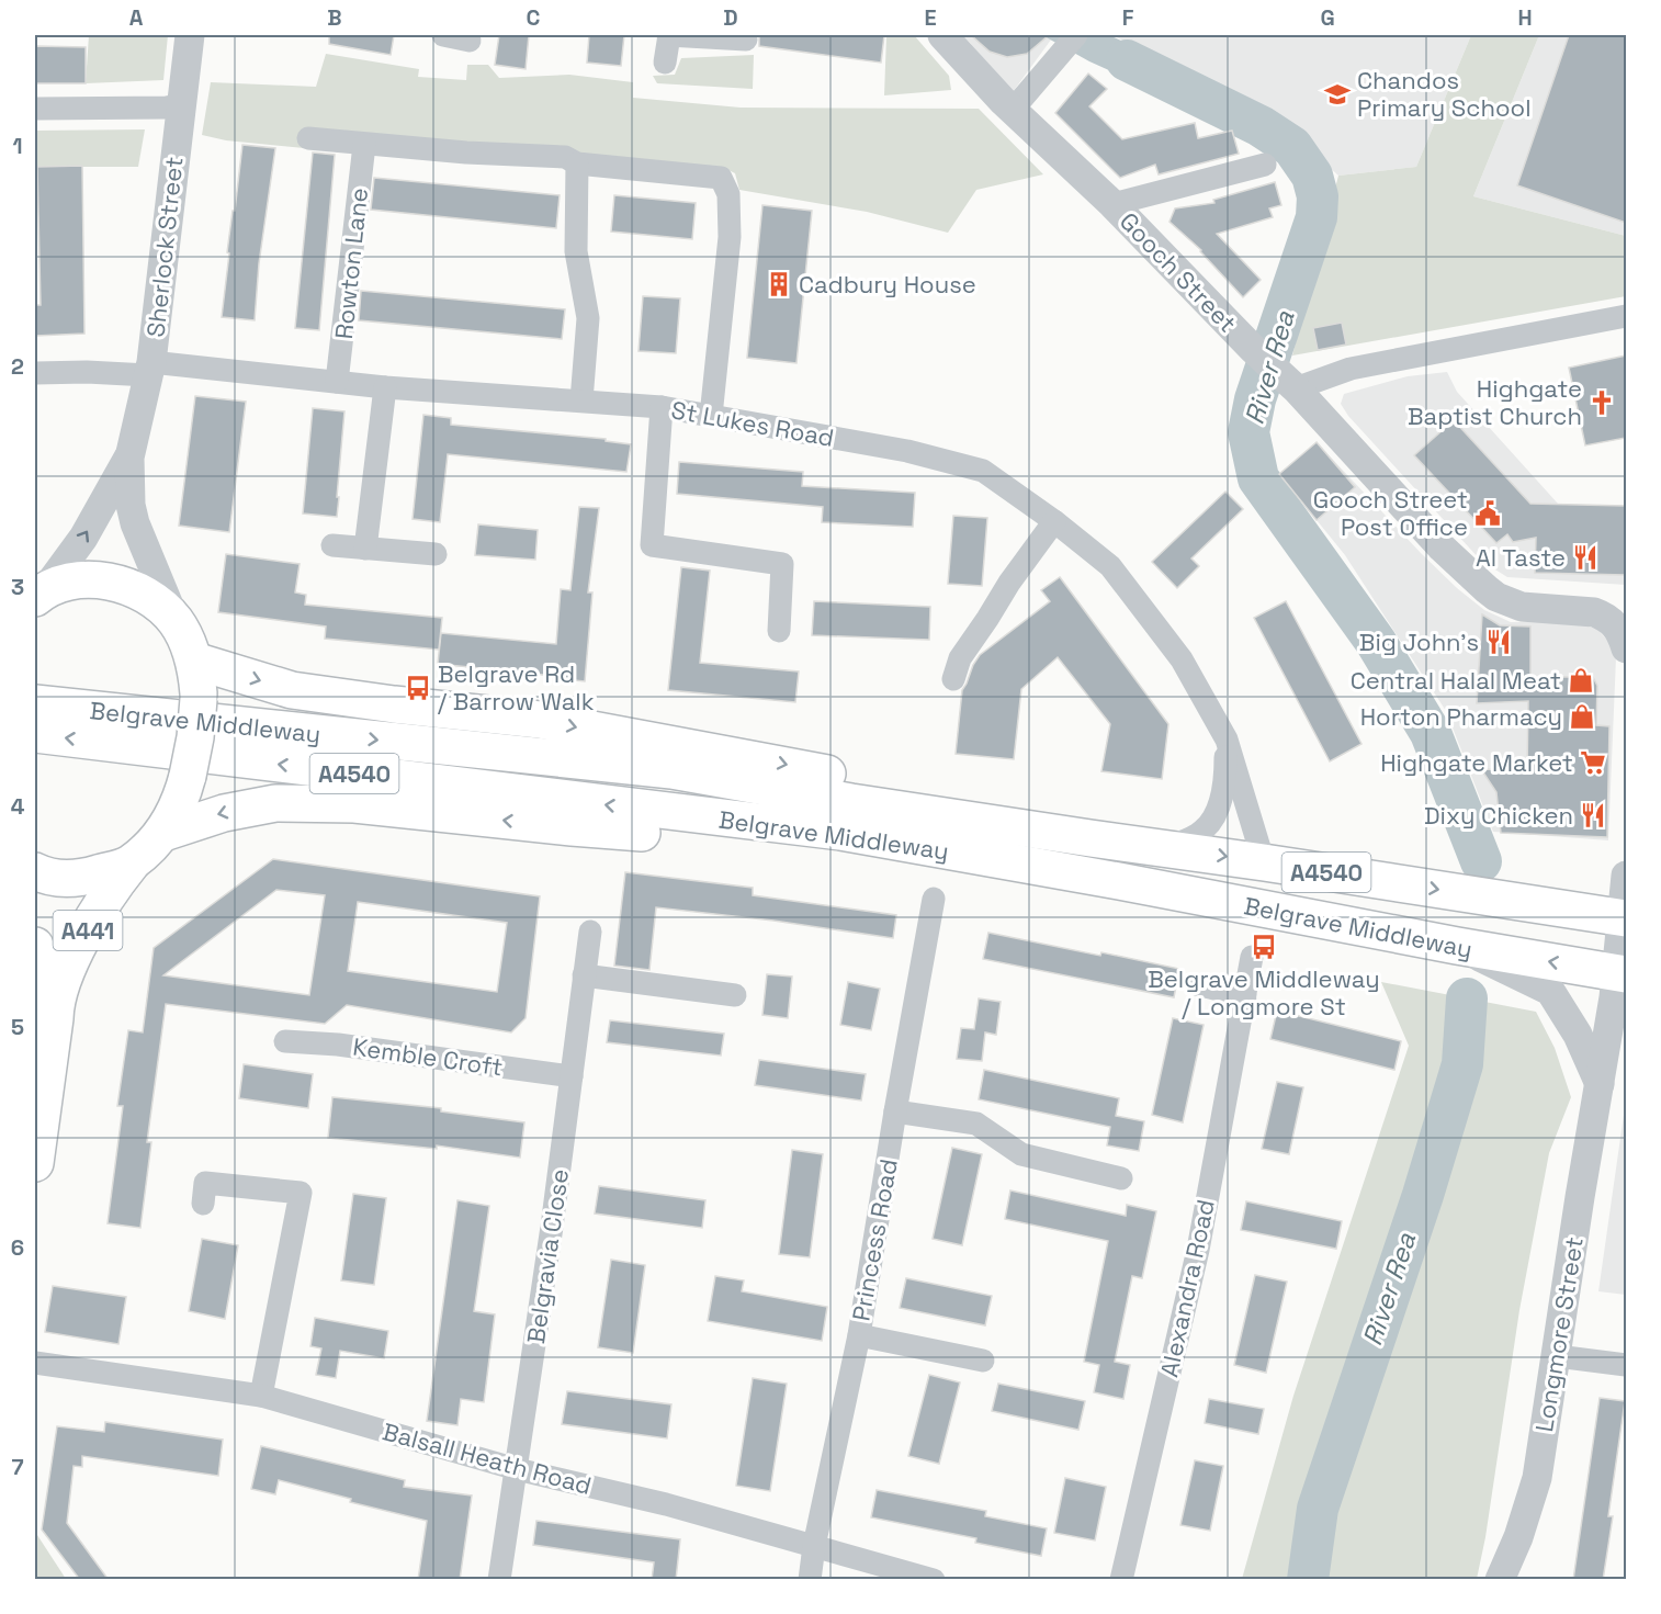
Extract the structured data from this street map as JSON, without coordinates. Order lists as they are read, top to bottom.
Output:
{
  "streets": {
    "main road": ["Belgrave Middleway", "A4540", "A441"],
    "street": [
      "Sherlock Street",
      "Rowton Lane",
      "Gooch Street",
      "St Lukes Road",
      "Kemble Croft",
      "Princess Road",
      "Belgravia Close",
      "Alexandra Road",
      "Longmore Street",
      "Balsall Heath Road"
    ]
  },
  "crossings": [
    ["Sherlock Street", "St Lukes Road"],
    ["Rowton Lane", "St Lukes Road"],
    ["St Lukes Road", "Belgrave Middleway"],
    ["Belgrave Middleway", "Longmore Street"],
    ["Kemble Croft", "Belgravia Close"],
    ["Princess Road", "Balsall Heath Road"],
    ["Belgravia Close", "Balsall Heath Road"]
  ],
  "water": ["River Rea"],
  "places": {
    "school or university": ["Chandos Primary School"],
    "building": ["Cadbury House"],
    "church": ["Highgate Baptist Church"],
    "public building": ["Gooch Street Post Office"],
    "restaurant": ["Al Taste", "Big John's", "Dixy Chicken"],
    "shop": ["Central Halal Meat", "Horton Pharmacy"],
    "bus stop": ["Belgrave Rd / Barrow Walk", "Belgrave Middleway / Longmore St"],
    "supermarket": ["Highgate Market"]
  },
  "grid": {
    "columns": [
      "A",
      "B",
      "C",
      "D",
      "E",
      "F",
      "G",
      "H"
    ],
    "rows": [
      "1",
      "2",
      "3",
      "4",
      "5",
      "6",
      "7"
    ]
  }
}
